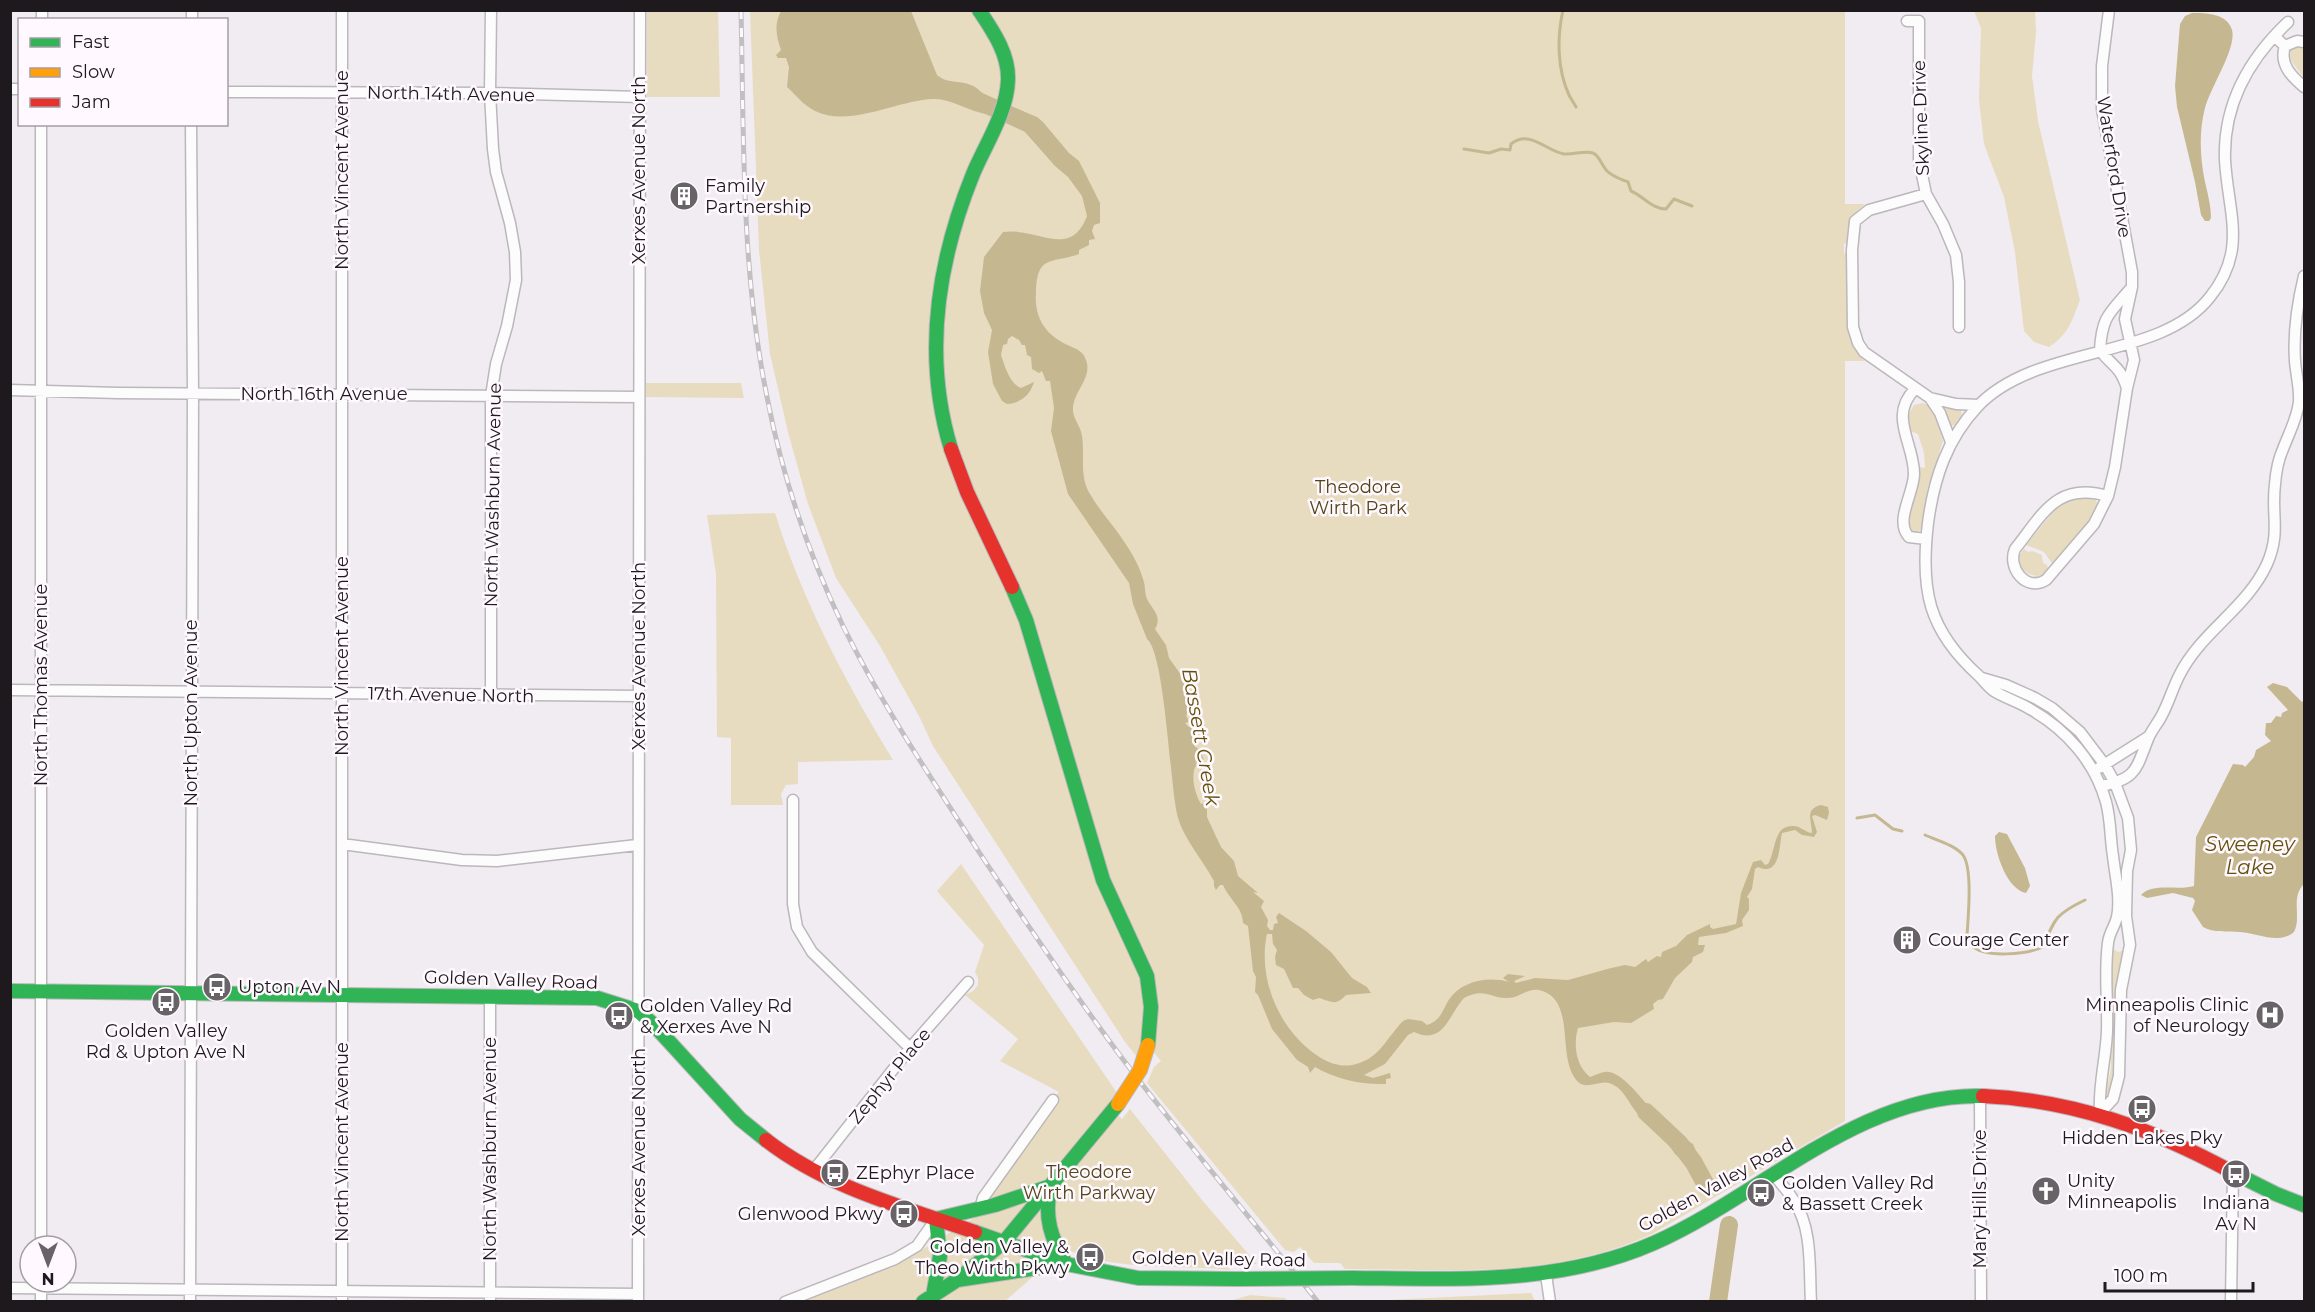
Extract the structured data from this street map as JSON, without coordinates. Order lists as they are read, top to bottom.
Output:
{
  "streets": {
    "street": [
      "North 14th Avenue",
      "Skyline Drive",
      "Waterford Drive",
      "North Vincent Avenue",
      "Xerxes Avenue North",
      "North 16th Avenue",
      "North Washburn Avenue",
      "North Thomas Avenue",
      "17th Avenue North",
      "North Upton Avenue",
      "Golden Valley Road",
      "Zephyr Place",
      "Mary Hills Drive"
    ]
  },
  "crossings": [
    ["North 14th Avenue", "North Vincent Avenue"],
    ["North 14th Avenue", "Xerxes Avenue North"],
    ["North 14th Avenue", "North Washburn Avenue"],
    ["North Vincent Avenue", "North 16th Avenue"],
    ["North Vincent Avenue", "17th Avenue North"],
    ["North Vincent Avenue", "Golden Valley Road"],
    ["Xerxes Avenue North", "North 16th Avenue"],
    ["Xerxes Avenue North", "17th Avenue North"],
    ["Xerxes Avenue North", "Golden Valley Road"],
    ["North 16th Avenue", "North Washburn Avenue"],
    ["North 16th Avenue", "North Thomas Avenue"],
    ["North 16th Avenue", "North Upton Avenue"],
    ["North Washburn Avenue", "17th Avenue North"],
    ["North Washburn Avenue", "Golden Valley Road"],
    ["North Thomas Avenue", "17th Avenue North"],
    ["North Thomas Avenue", "Golden Valley Road"],
    ["17th Avenue North", "North Upton Avenue"],
    ["North Upton Avenue", "Golden Valley Road"],
    ["Golden Valley Road", "Zephyr Place"],
    ["Golden Valley Road", "Mary Hills Drive"]
  ],
  "water": ["Bassett Creek", "Sweeney Lake"],
  "parks": ["Theodore Wirth Park", "Theodore Wirth Parkway"],
  "places": {
    "building": ["Family Partnership", "Courage Center"],
    "bus stop": [
      "Upton Av N",
      "Golden Valley Rd & Upton Ave N",
      "Golden Valley Rd & Xerxes Ave N",
      "Hidden Lakes Pky",
      "ZEphyr Place",
      "Indiana Av N",
      "Golden Valley Rd & Bassett Creek",
      "Glenwood Pkwy",
      "Golden Valley & Theo Wirth Pkwy"
    ],
    "hospital": ["Minneapolis Clinic of Neurology"],
    "church": ["Unity Minneapolis"]
  },
  "legend": ["Fast", "Slow", "Jam"],
  "scale_bar": "100 m",
  "north": "bottom"
}
